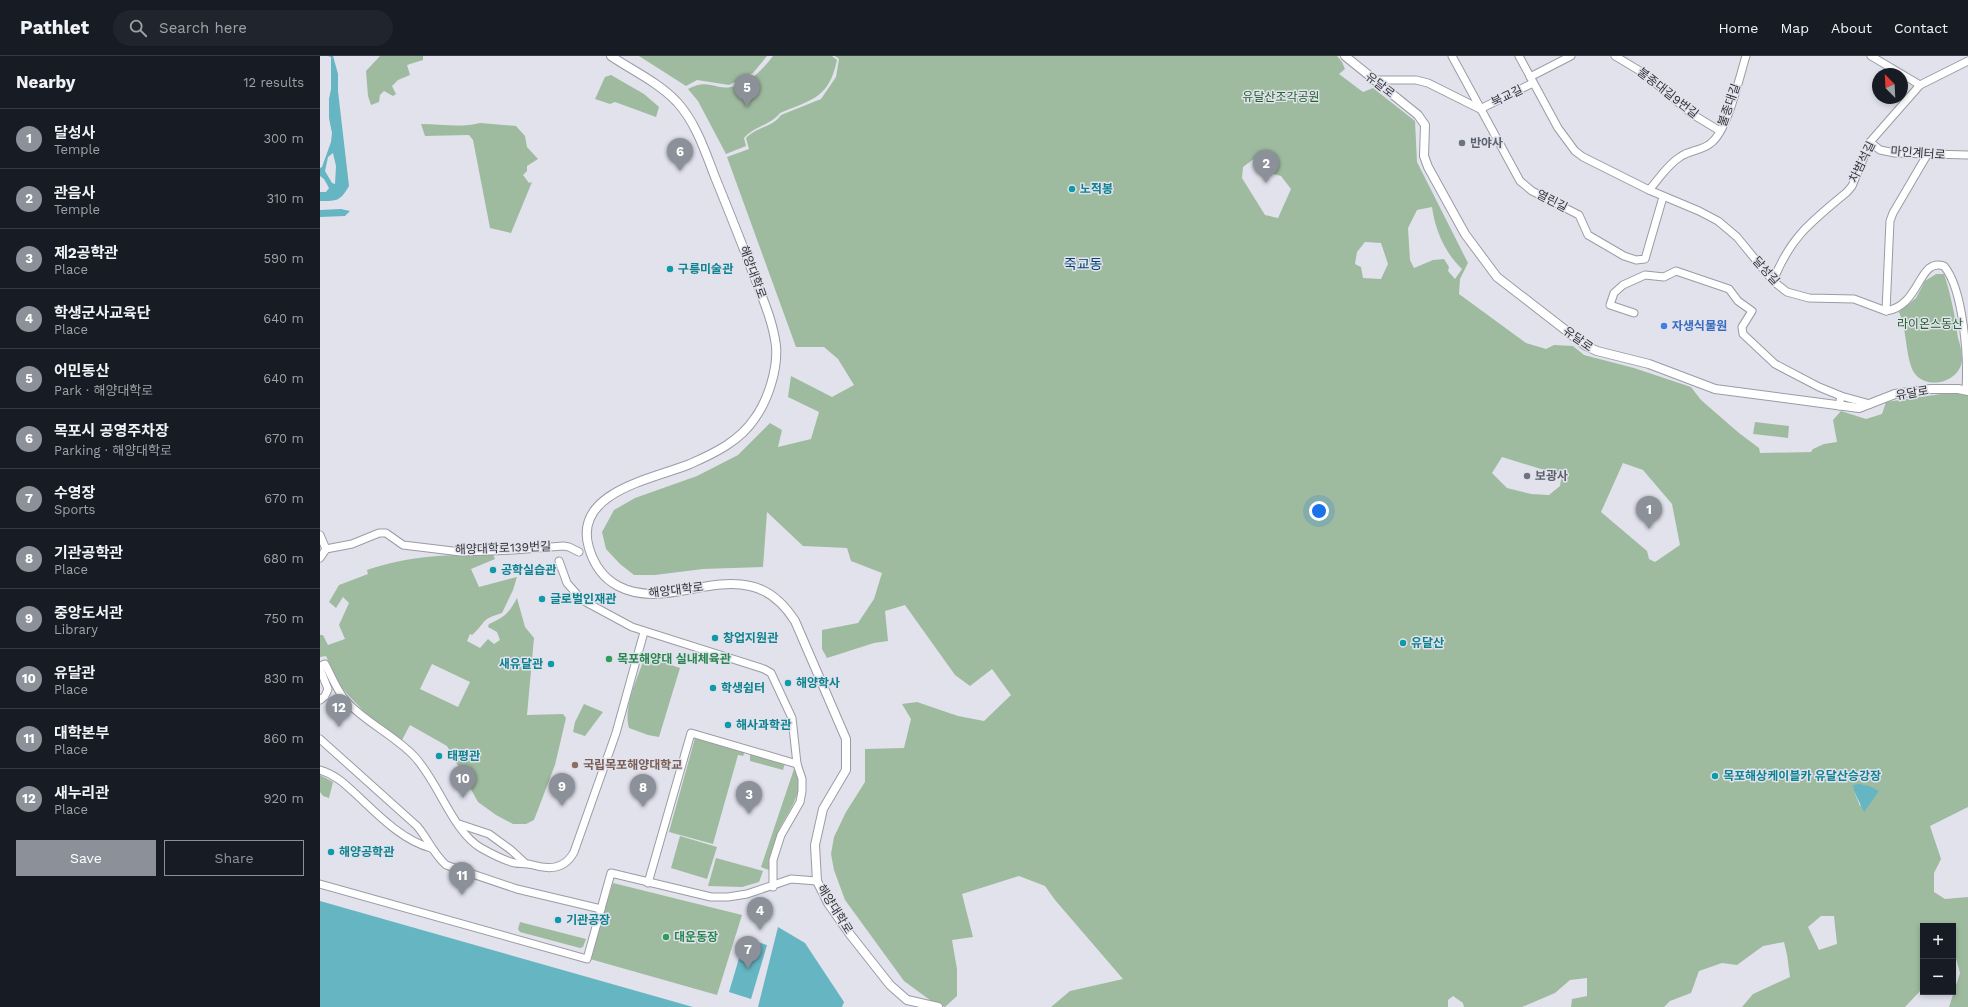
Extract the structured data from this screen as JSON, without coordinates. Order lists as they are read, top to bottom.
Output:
{
  "streets": {
    "street": [
      "유달로",
      "불종대길9번길",
      "북교길",
      "불종대길",
      "마인계터로",
      "차범석길",
      "열린길",
      "달성길",
      "해양대학로",
      "해양대학로139번길"
    ]
  },
  "crossings": [
    ["불종대길9번길", "불종대길"],
    ["북교길", "열린길"],
    ["북교길", "달성길"],
    ["불종대길", "달성길"],
    ["마인계터로", "차범석길"],
    ["차범석길", "달성길"],
    ["열린길", "달성길"]
  ],
  "districts": ["죽교동"],
  "parks": ["유달산조각공원", "라이온스동산"],
  "places": [
    "반야사",
    "노적봉",
    "구릉미술관",
    "자생식물원",
    "보광사",
    "공학실습관",
    "글로벌인재관",
    "창업지원관",
    "유달산",
    "목포해양대 실내체육관",
    "새유달관",
    "해양학사",
    "학생쉼터",
    "해사과학관",
    "태평관",
    "국립목포해양대학교",
    "목포해상케이블카 유달산승강장",
    "해양공학관",
    "기관공장",
    "대운동장"
  ],
  "north": "top left",
  "page": {
    "header": "Pathlet",
    "search": "Search here",
    "nav": [
      "Home",
      "Map",
      "About",
      "Contact"
    ],
    "heading": ["Nearby", "12 results"],
    "pins": [
      "5",
      "6",
      "2",
      "1",
      "12",
      "10",
      "9",
      "8",
      "3",
      "11",
      "4",
      "7"
    ],
    "list": [
      {
        "mark": "1",
        "name": "달성사",
        "note": "Temple",
        "value": "300 m"
      },
      {
        "mark": "2",
        "name": "관음사",
        "note": "Temple",
        "value": "310 m"
      },
      {
        "mark": "3",
        "name": "제2공학관",
        "note": "Place",
        "value": "590 m"
      },
      {
        "mark": "4",
        "name": "학생군사교육단",
        "note": "Place",
        "value": "640 m"
      },
      {
        "mark": "5",
        "name": "어민동산",
        "note": "Park · 해양대학로",
        "value": "640 m"
      },
      {
        "mark": "6",
        "name": "목포시 공영주차장",
        "note": "Parking · 해양대학로",
        "value": "670 m"
      },
      {
        "mark": "7",
        "name": "수영장",
        "note": "Sports",
        "value": "670 m"
      },
      {
        "mark": "8",
        "name": "기관공학관",
        "note": "Place",
        "value": "680 m"
      },
      {
        "mark": "9",
        "name": "중앙도서관",
        "note": "Library",
        "value": "750 m"
      },
      {
        "mark": "10",
        "name": "유달관",
        "note": "Place",
        "value": "830 m"
      },
      {
        "mark": "11",
        "name": "대학본부",
        "note": "Place",
        "value": "860 m"
      },
      {
        "mark": "12",
        "name": "새누리관",
        "note": "Place",
        "value": "920 m"
      }
    ],
    "buttons": ["Save", "Share"],
    "map_buttons": ["+", "−"]
  }
}
